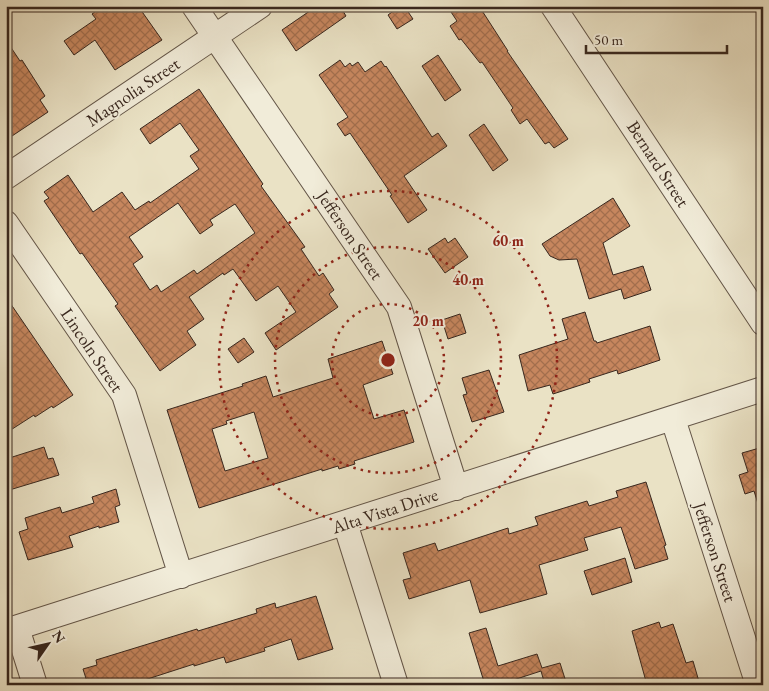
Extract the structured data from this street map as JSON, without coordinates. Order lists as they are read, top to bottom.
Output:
{
  "streets": {
    "street": [
      "Magnolia Street",
      "Bernard Street",
      "Jefferson Street",
      "Lincoln Street",
      "Alta Vista Drive"
    ]
  },
  "crossings": [
    ["Magnolia Street", "Jefferson Street"],
    ["Jefferson Street", "Alta Vista Drive"],
    ["Lincoln Street", "Alta Vista Drive"]
  ],
  "scale_bar": "50 m",
  "north": "top right",
  "rings": ["60 m", "40 m", "20 m"]
}
